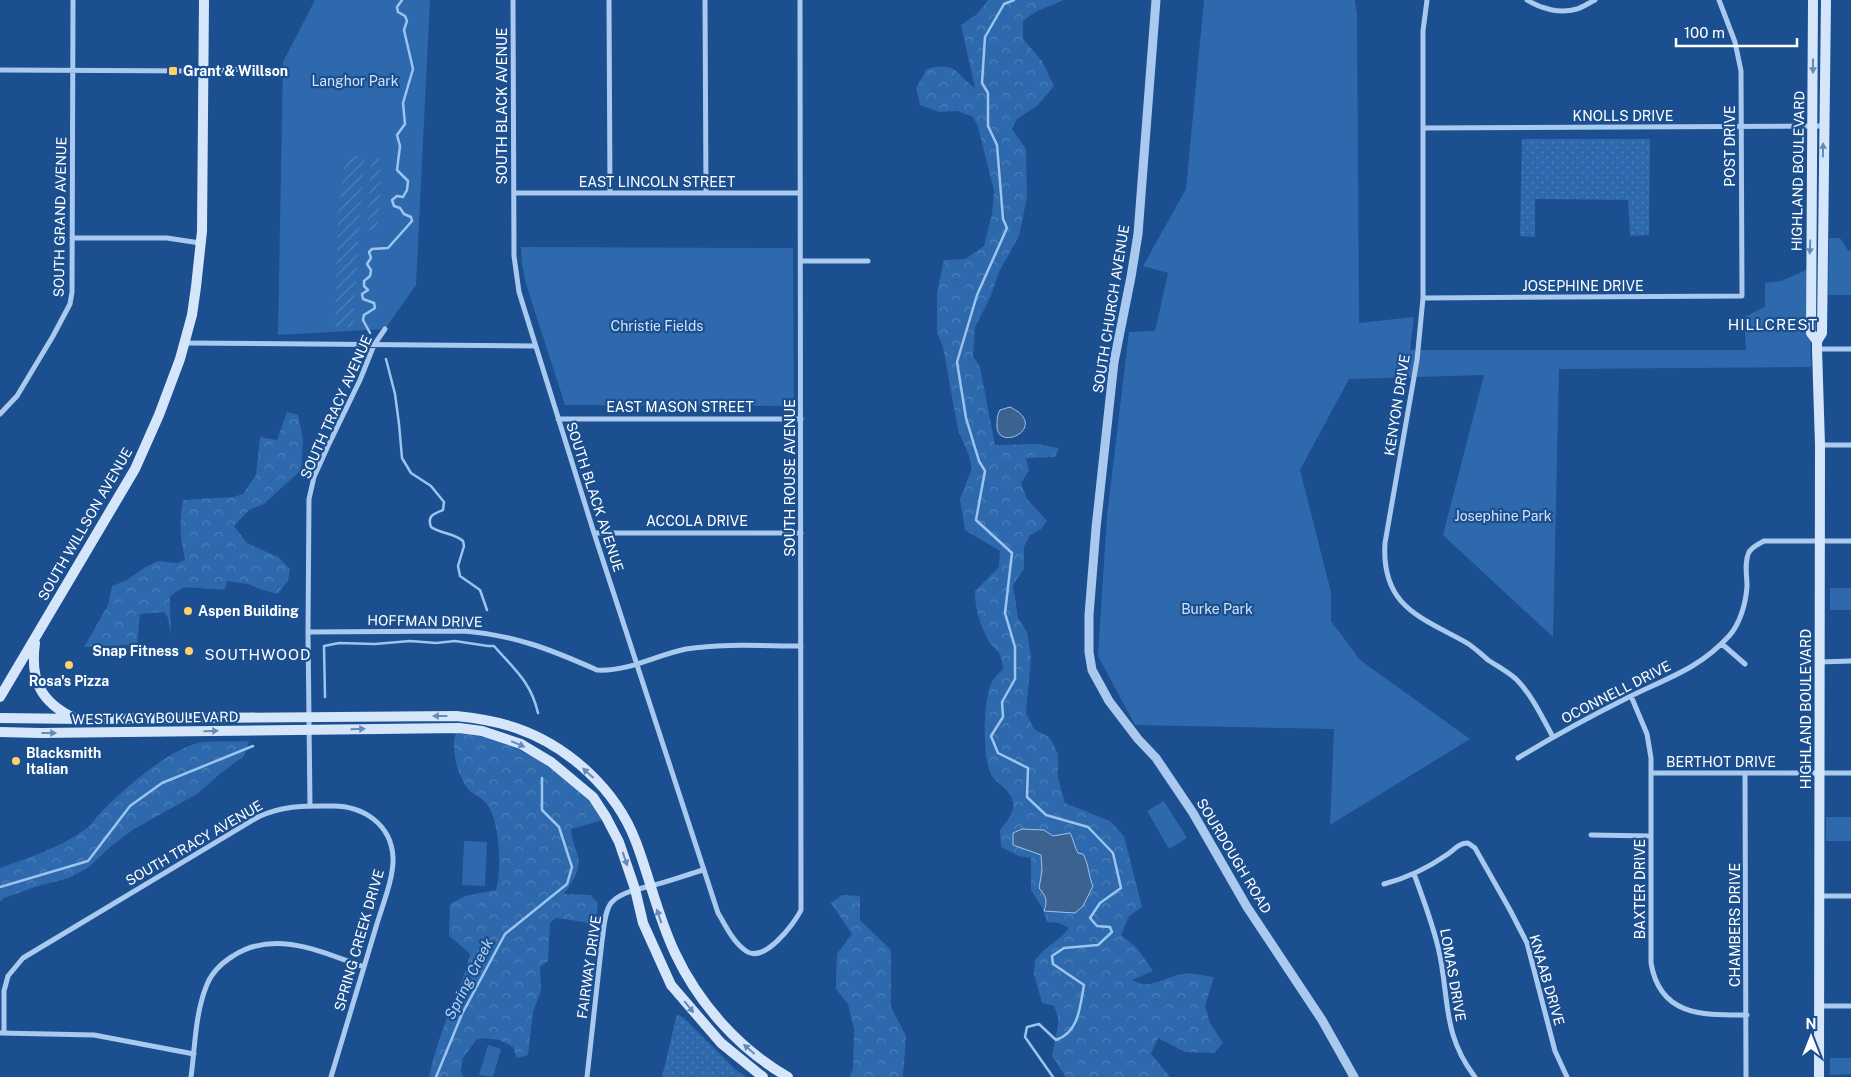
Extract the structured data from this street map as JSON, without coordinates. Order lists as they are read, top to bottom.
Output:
{
  "streets": {
    "main road": ["HIGHLAND BOULEVARD", "SOUTH WILLSON AVENUE", "WEST KAGY BOULEVARD"],
    "street": [
      "SOUTH BLACK AVENUE",
      "KNOLLS DRIVE",
      "POST DRIVE",
      "EAST LINCOLN STREET",
      "SOUTH GRAND AVENUE",
      "JOSEPHINE DRIVE",
      "SOUTH CHURCH AVENUE",
      "KENYON DRIVE",
      "SOUTH TRACY AVENUE",
      "EAST MASON STREET",
      "SOUTH ROUSE AVENUE",
      "ACCOLA DRIVE",
      "HOFFMAN DRIVE",
      "OCONNELL DRIVE",
      "BERTHOT DRIVE",
      "SOURDOUGH ROAD",
      "BAXTER DRIVE",
      "CHAMBERS DRIVE",
      "SPRING CREEK DRIVE",
      "FAIRWAY DRIVE",
      "LOMAS DRIVE",
      "KNAAB DRIVE"
    ]
  },
  "crossings": [
    ["SOUTH BLACK AVENUE", "EAST LINCOLN STREET"],
    ["SOUTH BLACK AVENUE", "EAST MASON STREET"],
    ["SOUTH BLACK AVENUE", "SOUTH ROUSE AVENUE"],
    ["SOUTH BLACK AVENUE", "ACCOLA DRIVE"],
    ["SOUTH BLACK AVENUE", "HOFFMAN DRIVE"],
    ["SOUTH BLACK AVENUE", "FAIRWAY DRIVE"],
    ["KNOLLS DRIVE", "POST DRIVE"],
    ["KNOLLS DRIVE", "HIGHLAND BOULEVARD"],
    ["KNOLLS DRIVE", "KENYON DRIVE"],
    ["POST DRIVE", "JOSEPHINE DRIVE"],
    ["HIGHLAND BOULEVARD", "OCONNELL DRIVE"],
    ["HIGHLAND BOULEVARD", "BERTHOT DRIVE"],
    ["EAST LINCOLN STREET", "SOUTH ROUSE AVENUE"],
    ["JOSEPHINE DRIVE", "KENYON DRIVE"],
    ["SOUTH CHURCH AVENUE", "SOURDOUGH ROAD"],
    ["KENYON DRIVE", "OCONNELL DRIVE"],
    ["SOUTH TRACY AVENUE", "HOFFMAN DRIVE"],
    ["SOUTH TRACY AVENUE", "WEST KAGY BOULEVARD"],
    ["SOUTH TRACY AVENUE", "SPRING CREEK DRIVE"],
    ["EAST MASON STREET", "SOUTH ROUSE AVENUE"],
    ["SOUTH ROUSE AVENUE", "ACCOLA DRIVE"],
    ["SOUTH ROUSE AVENUE", "HOFFMAN DRIVE"],
    ["OCONNELL DRIVE", "BAXTER DRIVE"],
    ["WEST KAGY BOULEVARD", "FAIRWAY DRIVE"],
    ["BERTHOT DRIVE", "BAXTER DRIVE"],
    ["BERTHOT DRIVE", "CHAMBERS DRIVE"],
    ["BAXTER DRIVE", "CHAMBERS DRIVE"],
    ["LOMAS DRIVE", "KNAAB DRIVE"]
  ],
  "districts": ["HILLCREST", "SOUTHWOOD"],
  "water": ["Spring Creek"],
  "parks": [
    "Langhor Park",
    "Christie Fields",
    "Josephine Park",
    "Burke Park"
  ],
  "places": {
    "transit": ["Grant & Willson"],
    "other": [
      "Aspen Building",
      "Snap Fitness",
      "Rosa's Pizza",
      "Blacksmith Italian"
    ]
  },
  "scale_bar": "100 m",
  "north": "top"
}
